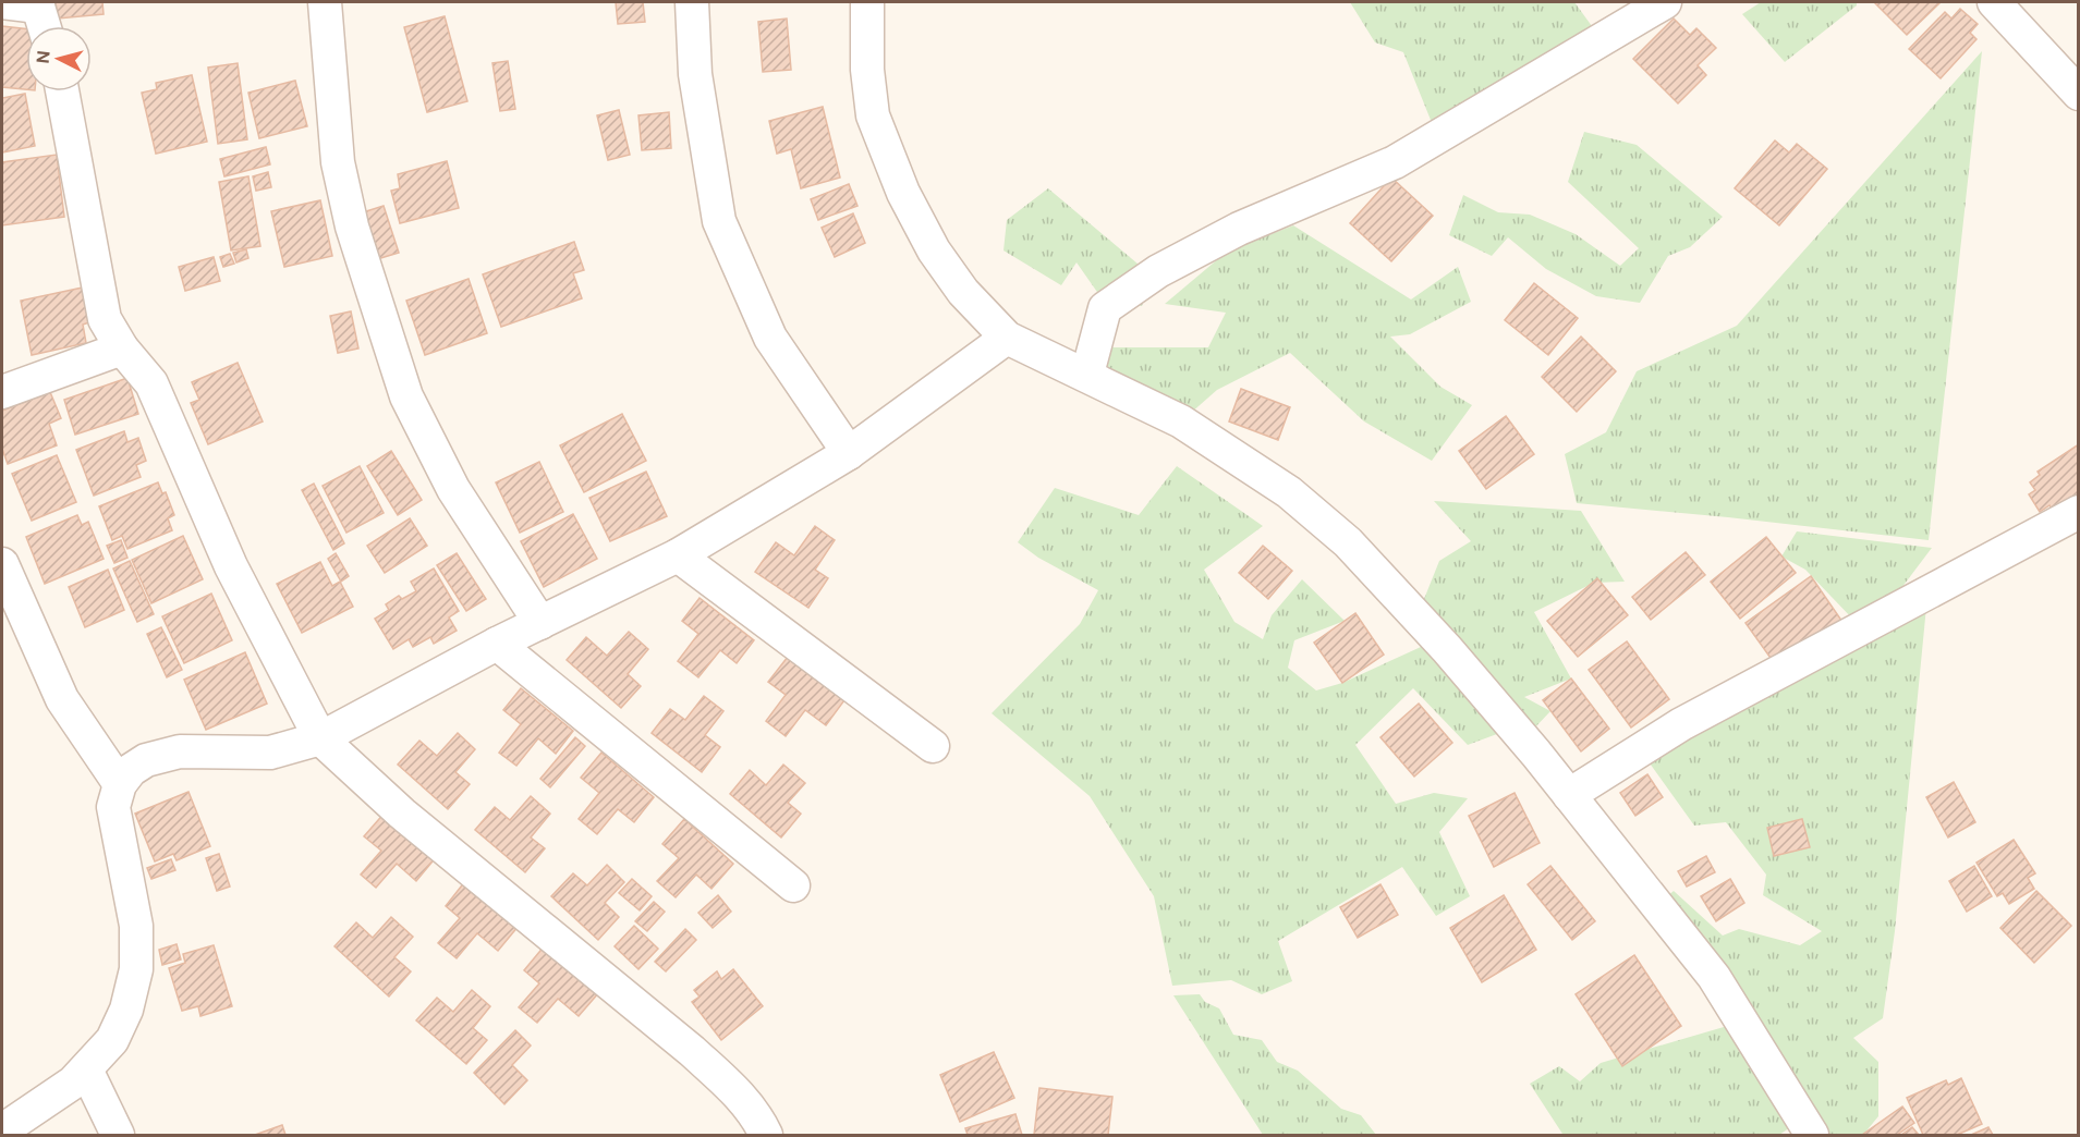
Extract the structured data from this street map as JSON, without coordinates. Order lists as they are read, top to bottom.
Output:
{
  "north": "left"
}
